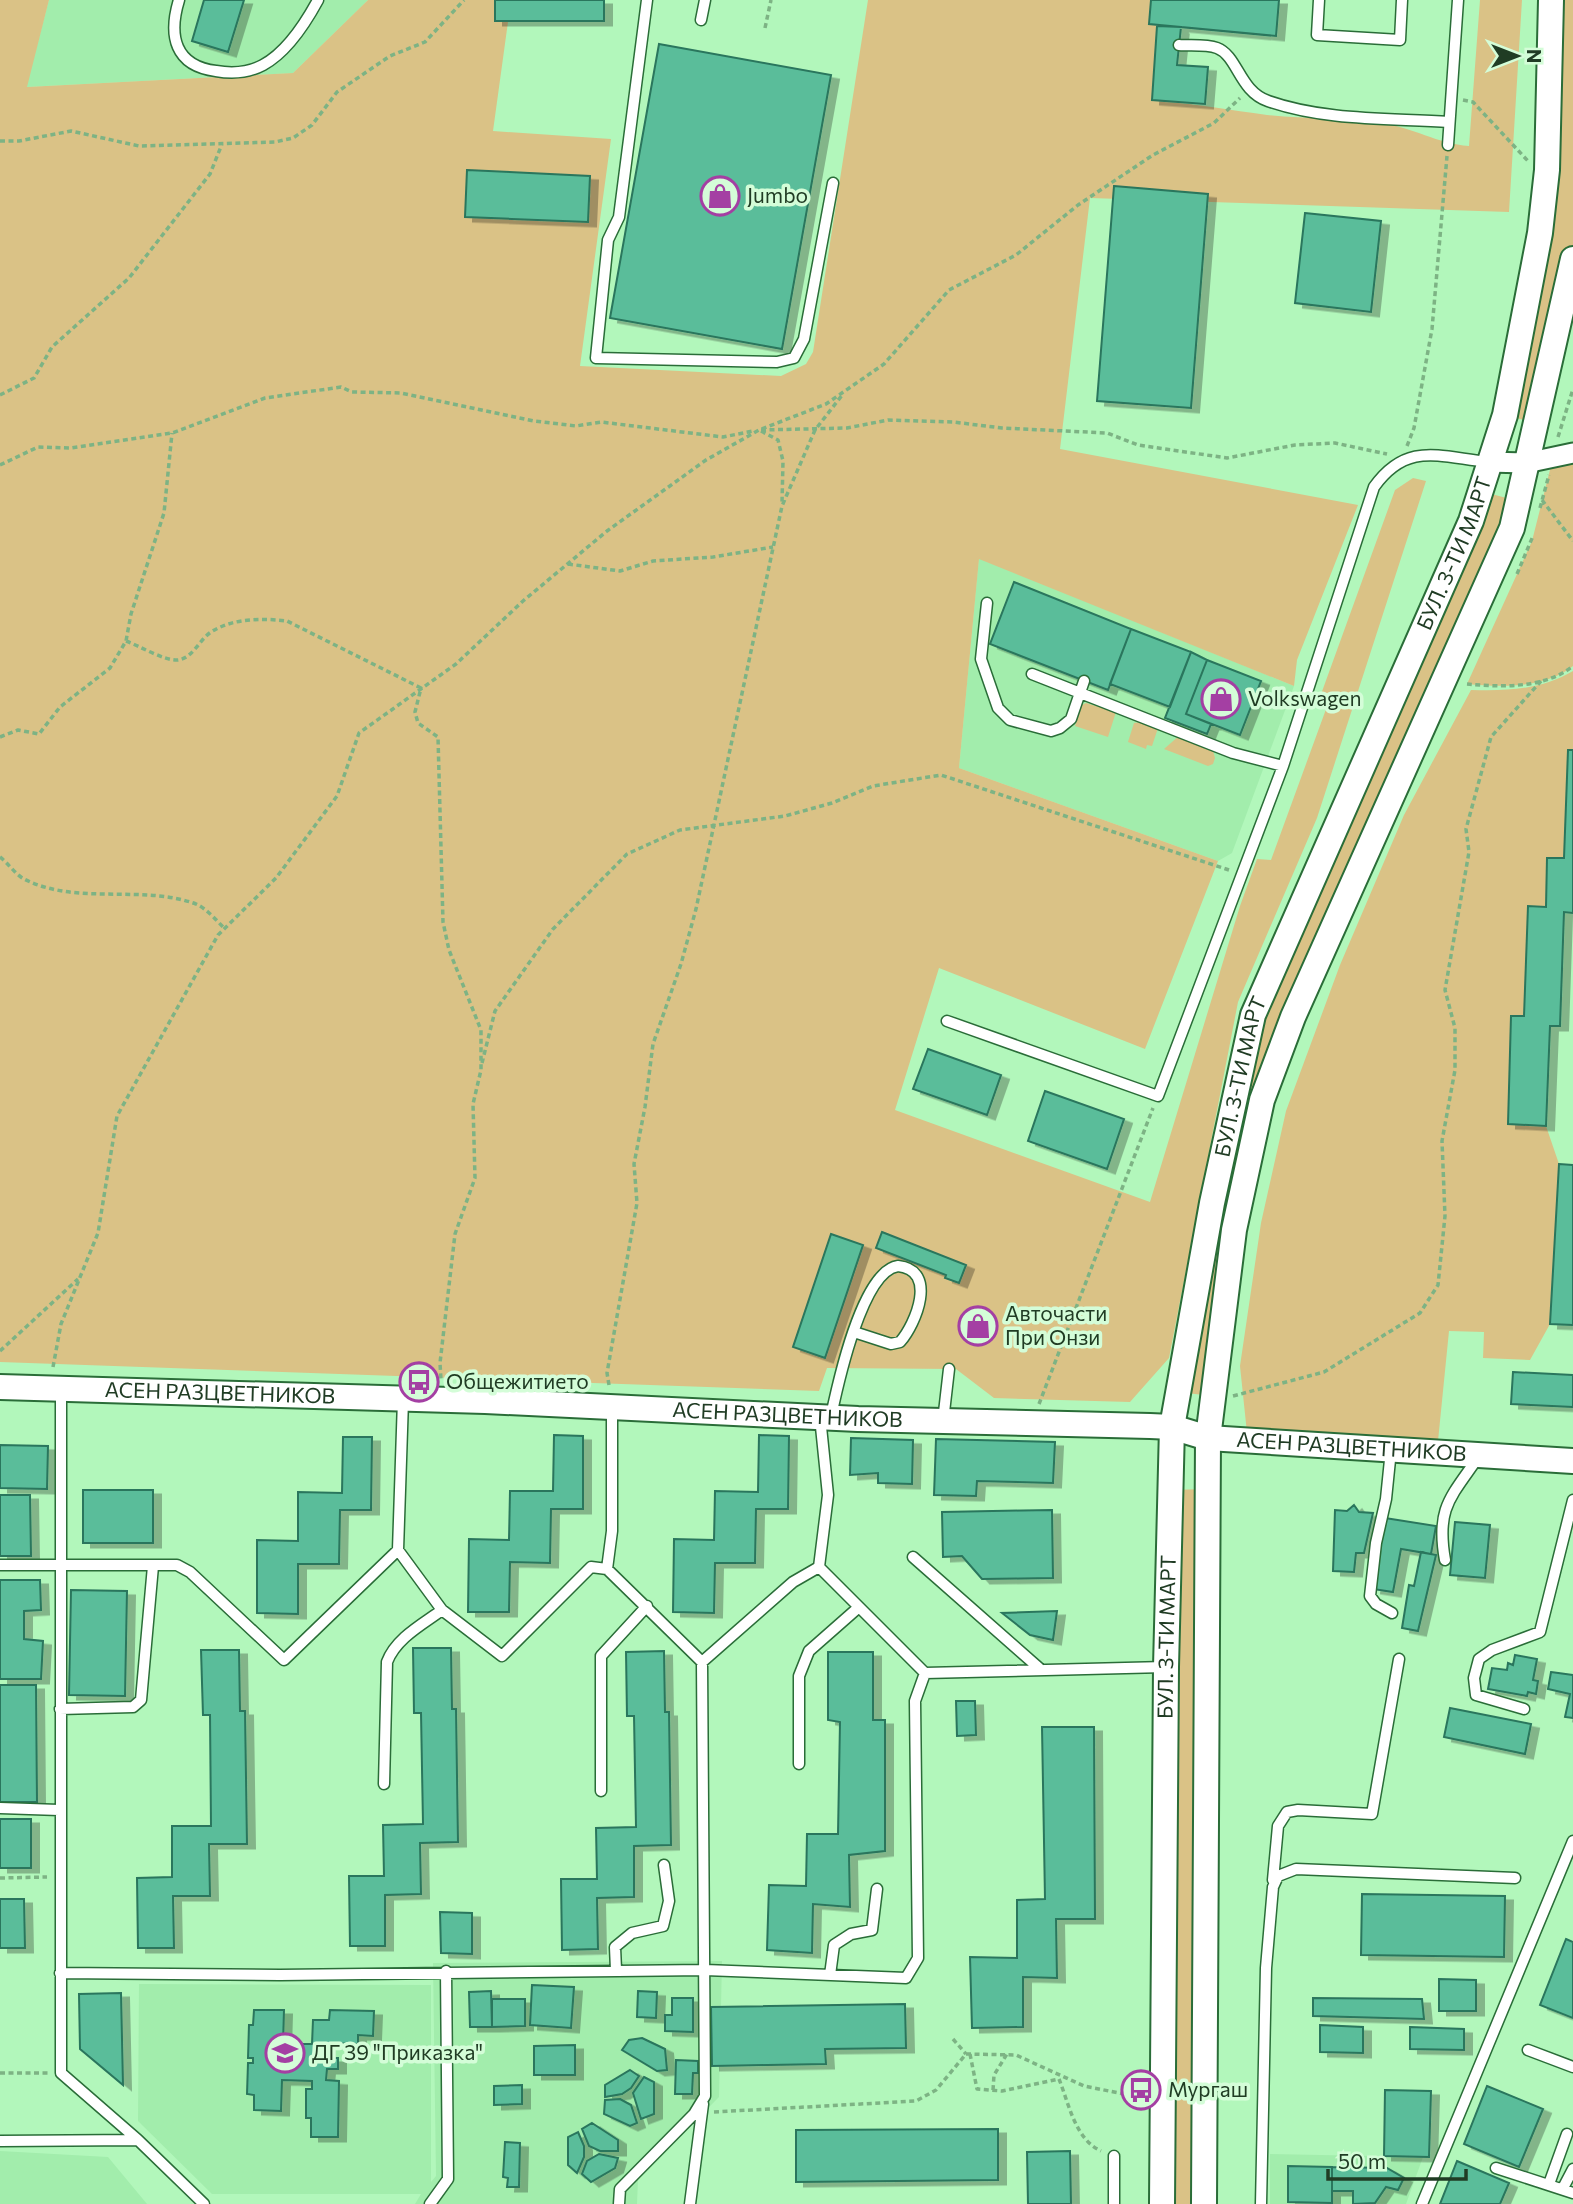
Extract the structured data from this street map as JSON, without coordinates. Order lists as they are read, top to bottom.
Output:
{
  "streets": {
    "street": ["БУЛ. 3-ТИ МАРТ", "АСЕН РАЗЦВЕТНИКОВ"]
  },
  "crossings": [
    ["БУЛ. 3-ТИ МАРТ", "АСЕН РАЗЦВЕТНИКОВ"]
  ],
  "places": {
    "shop": ["Jumbo", "Volkswagen", "Авточасти При Онзи"],
    "bus stop": ["Общежитието", "Мургаш"],
    "school or university": ["ДГ 39 \"Приказка\""]
  },
  "scale_bar": "50 m",
  "north": "right"
}
